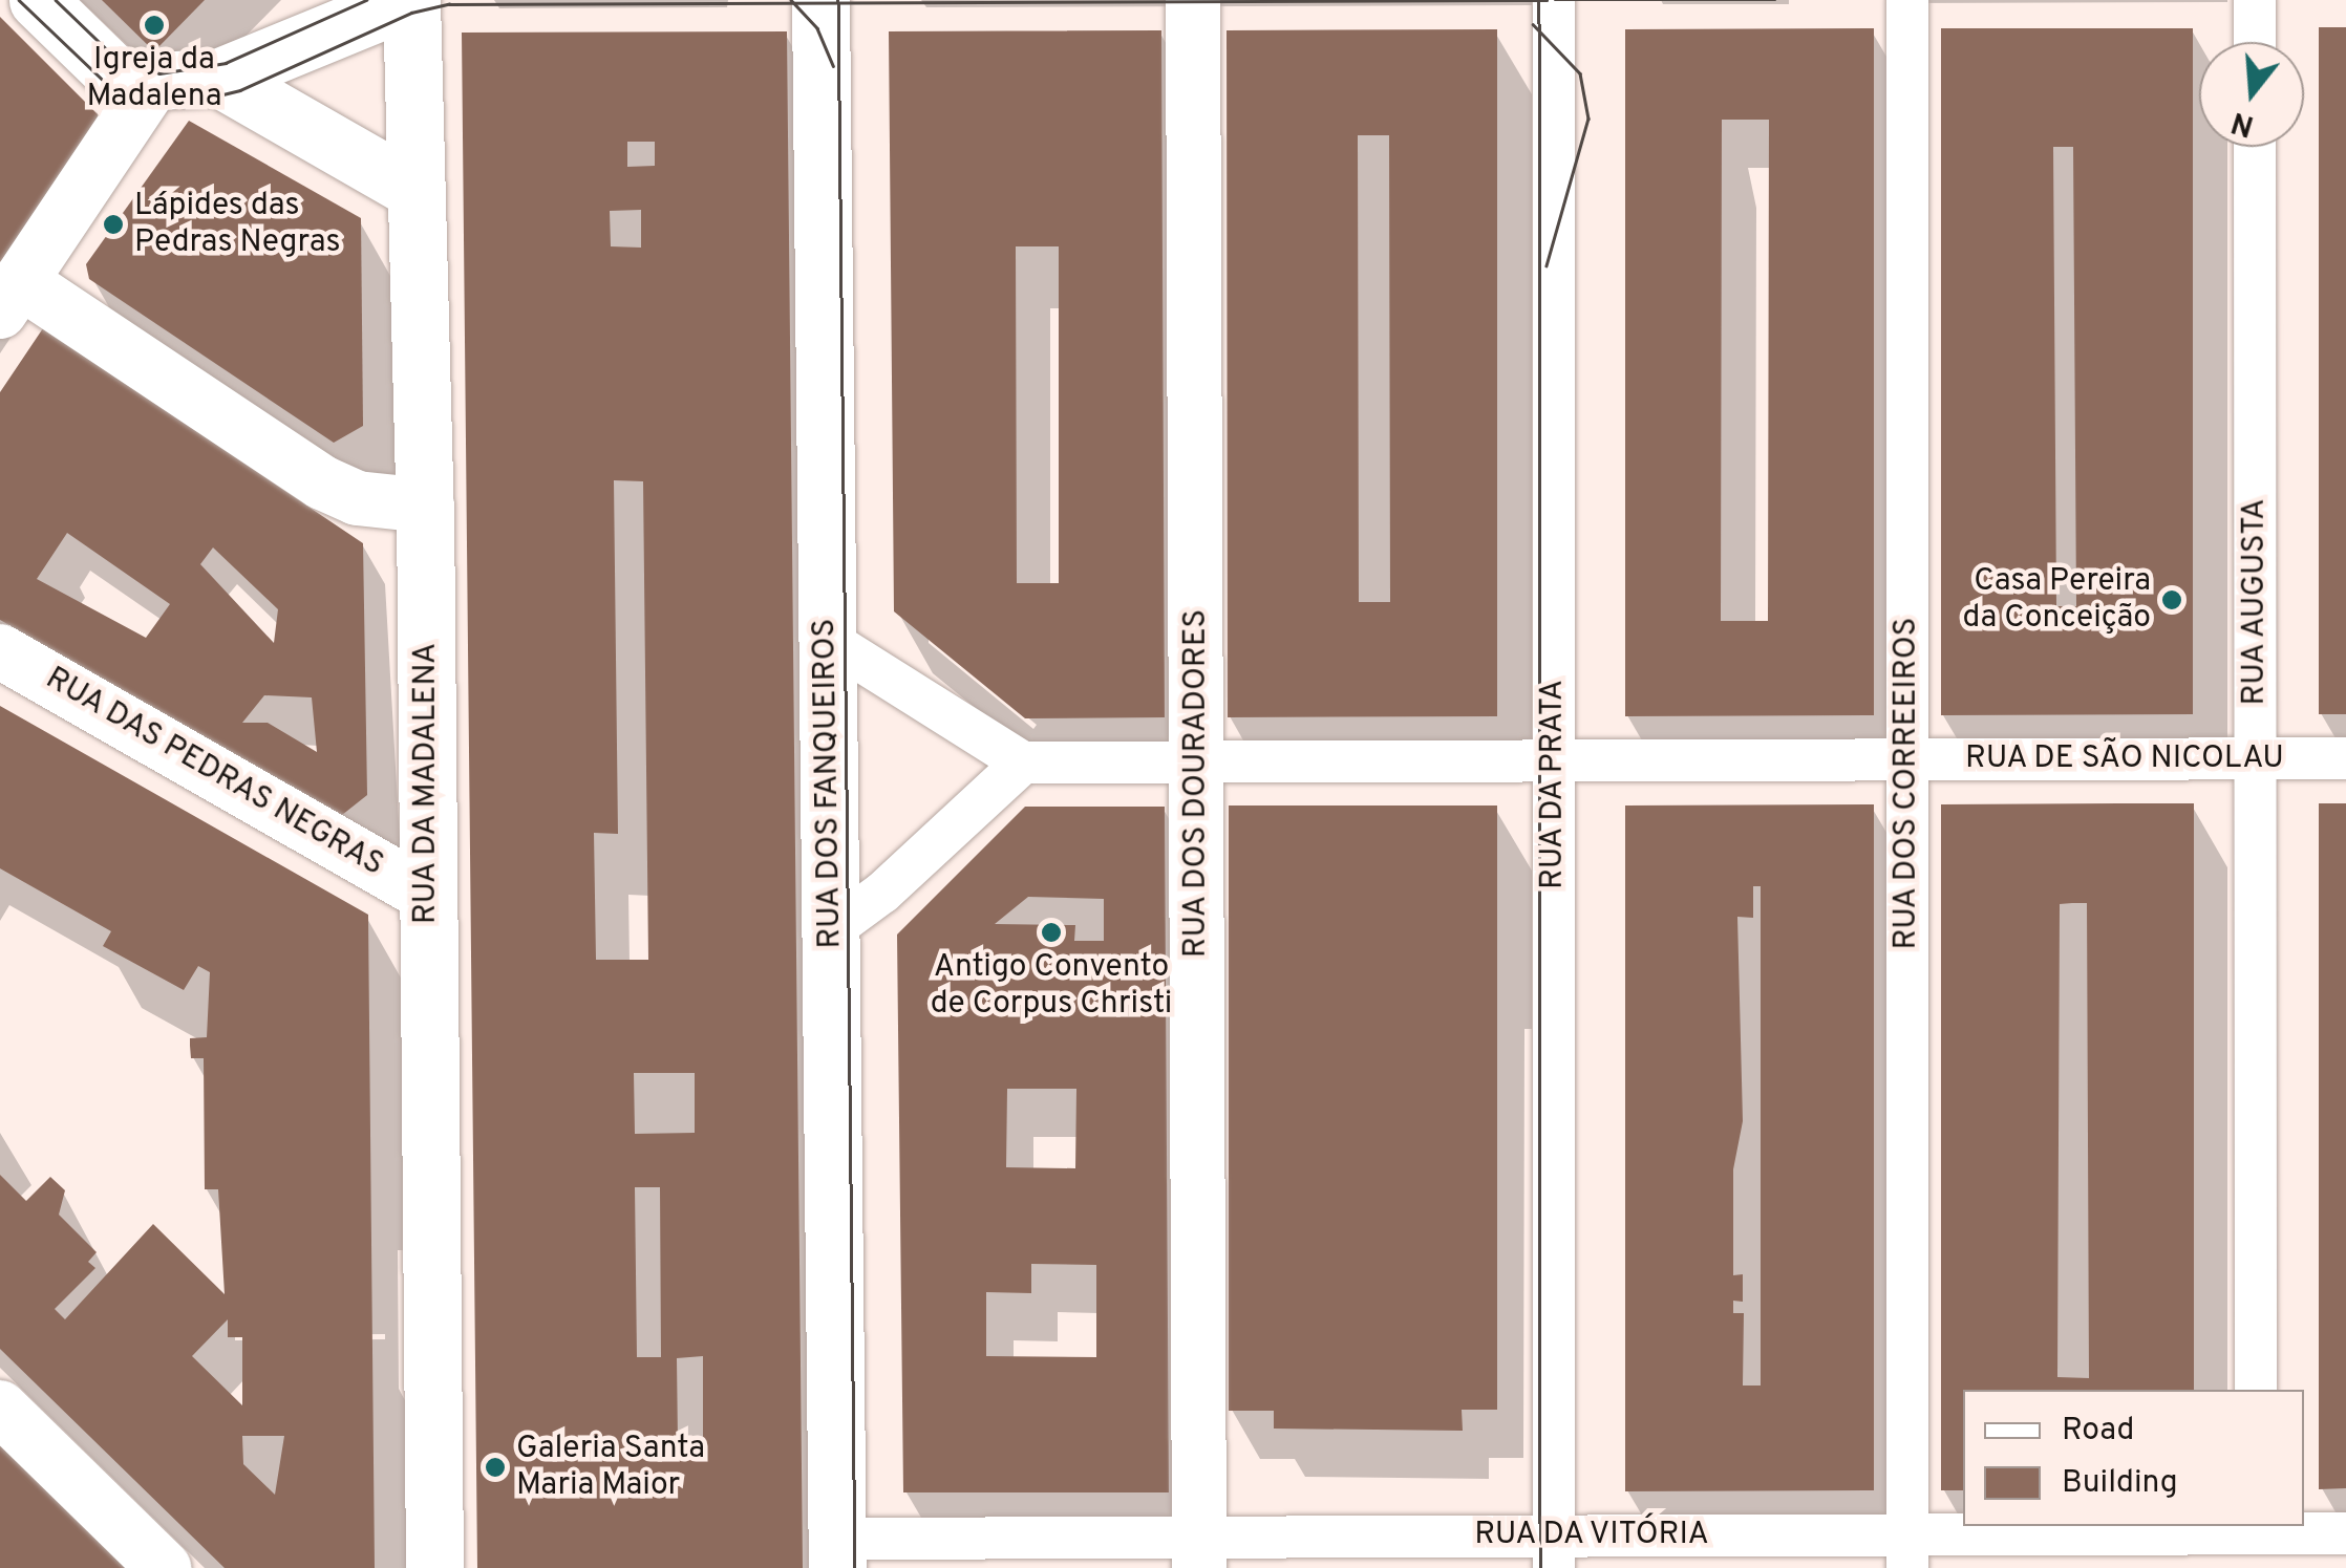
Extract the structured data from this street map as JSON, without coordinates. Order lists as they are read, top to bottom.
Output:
{
  "streets": {
    "main road": ["RUA DA MADALENA", "RUA DOS FANQUEIROS"],
    "street": [
      "RUA AUGUSTA",
      "RUA DE SÃO NICOLAU",
      "RUA DAS PEDRAS NEGRAS",
      "RUA DOS DOURADORES",
      "RUA DOS CORREEIROS",
      "RUA DA PRATA",
      "RUA DA VITÓRIA"
    ]
  },
  "crossings": [
    ["RUA AUGUSTA", "RUA DE SÃO NICOLAU"],
    ["RUA DE SÃO NICOLAU", "RUA DOS DOURADORES"],
    ["RUA DE SÃO NICOLAU", "RUA DOS CORREEIROS"],
    ["RUA DE SÃO NICOLAU", "RUA DA PRATA"],
    ["RUA DAS PEDRAS NEGRAS", "RUA DA MADALENA"],
    ["RUA DOS FANQUEIROS", "RUA DA VITÓRIA"],
    ["RUA DOS DOURADORES", "RUA DA VITÓRIA"],
    ["RUA DOS CORREEIROS", "RUA DA VITÓRIA"],
    ["RUA DA PRATA", "RUA DA VITÓRIA"]
  ],
  "places": [
    "Igreja da Madalena",
    "Lápides das Pedras Negras",
    "Casa Pereira da Conceição",
    "Antigo Convento de Corpus Christi",
    "Galeria Santa Maria Maior"
  ],
  "legend": ["Road", "Building"],
  "north": "bottom"
}
